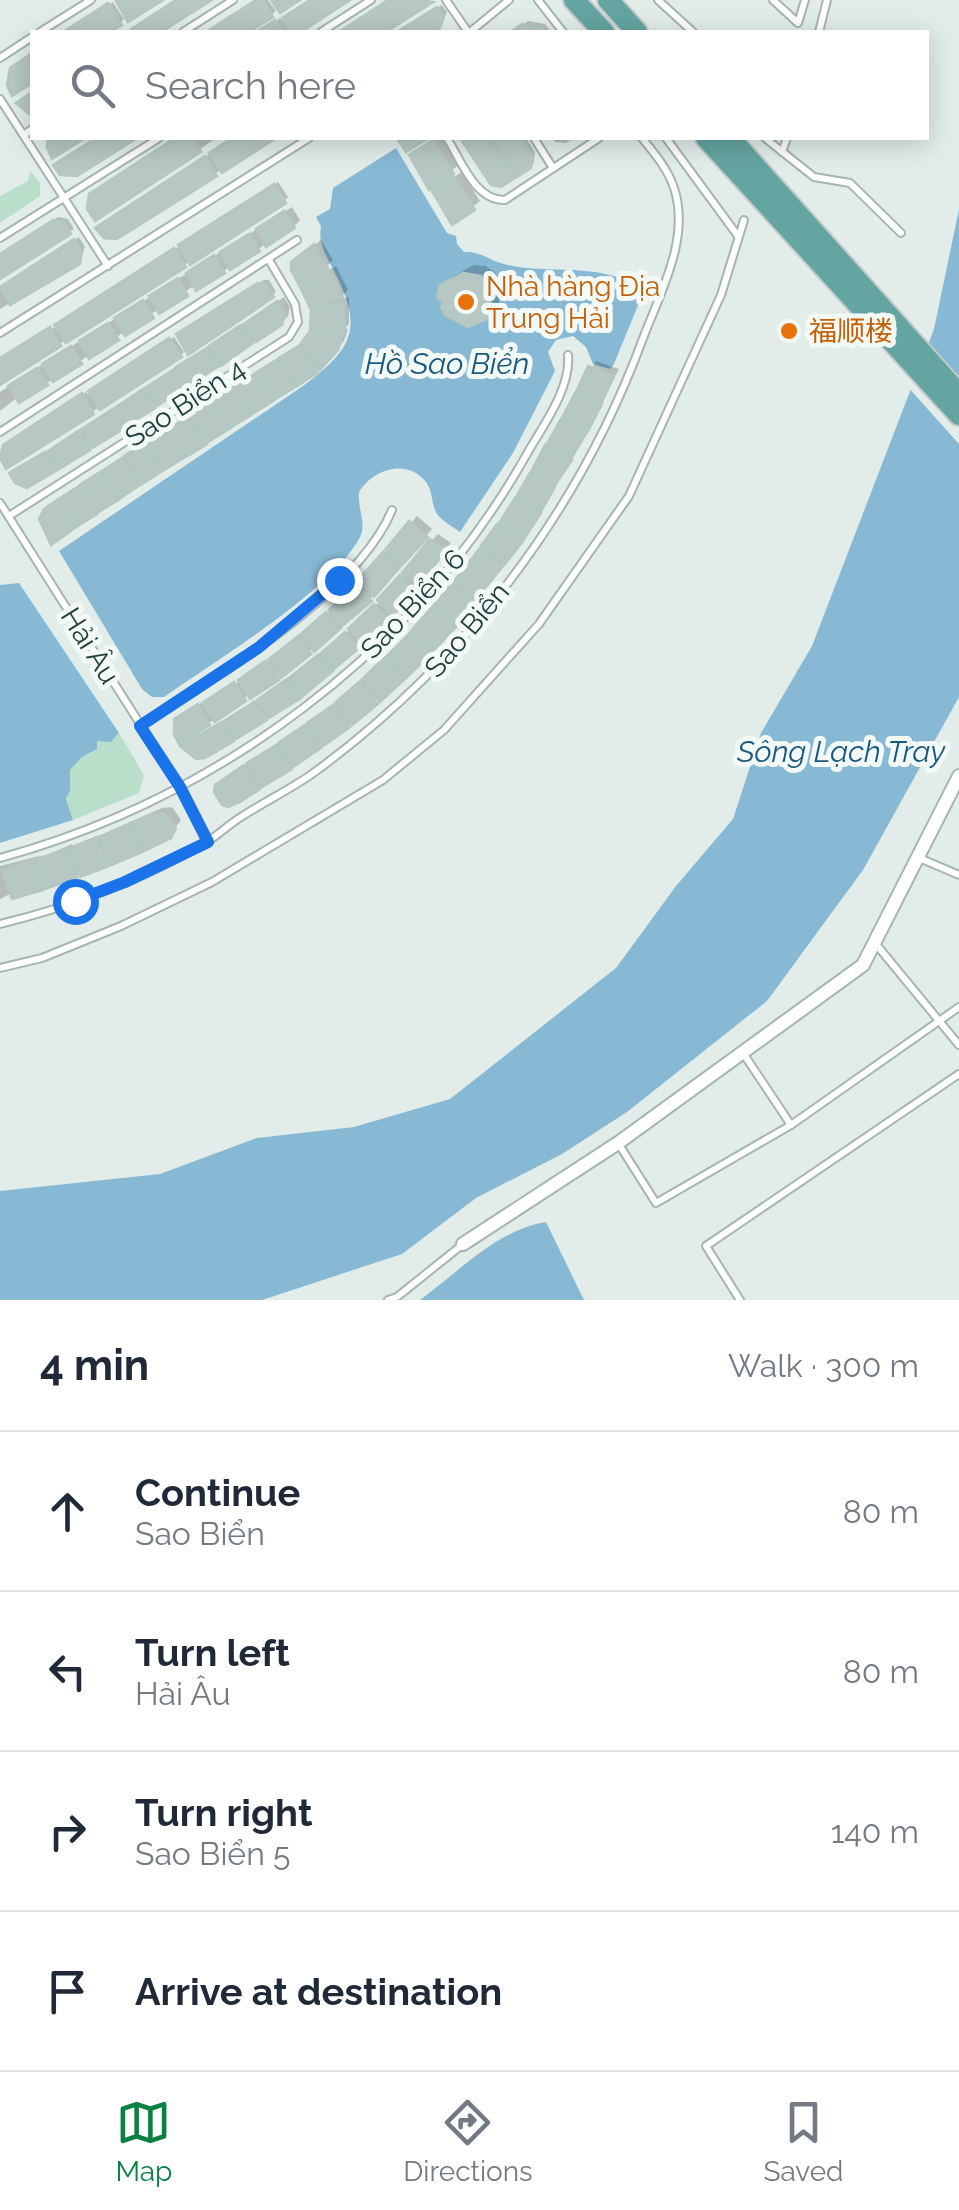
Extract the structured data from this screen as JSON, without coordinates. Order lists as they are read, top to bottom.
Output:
{
  "streets": {
    "lane": [
      "Sao Biển 4",
      "Sao Biển 6",
      "Sao Biển",
      "Hải Âu"
    ]
  },
  "crossings": [
    ["Sao Biển 4", "Hải Âu"],
    ["Sao Biển 6", "Hải Âu"],
    ["Sao Biển", "Hải Âu"]
  ],
  "water": ["Hồ Sao Biển", "Sông Lạch Tray"],
  "places": ["Nhà hàng Địa Trung Hải", "福顺楼"],
  "page": {
    "search": "Search here",
    "heading": ["4 min", "Walk · 300 m"],
    "list": [
      ["Continue", "Sao Biển", "80 m"],
      ["Turn left", "Hải Âu", "80 m"],
      ["Turn right", "Sao Biển 5", "140 m"],
      "Arrive at destination"
    ],
    "nav": ["Map", "Directions", "Saved"]
  }
}
